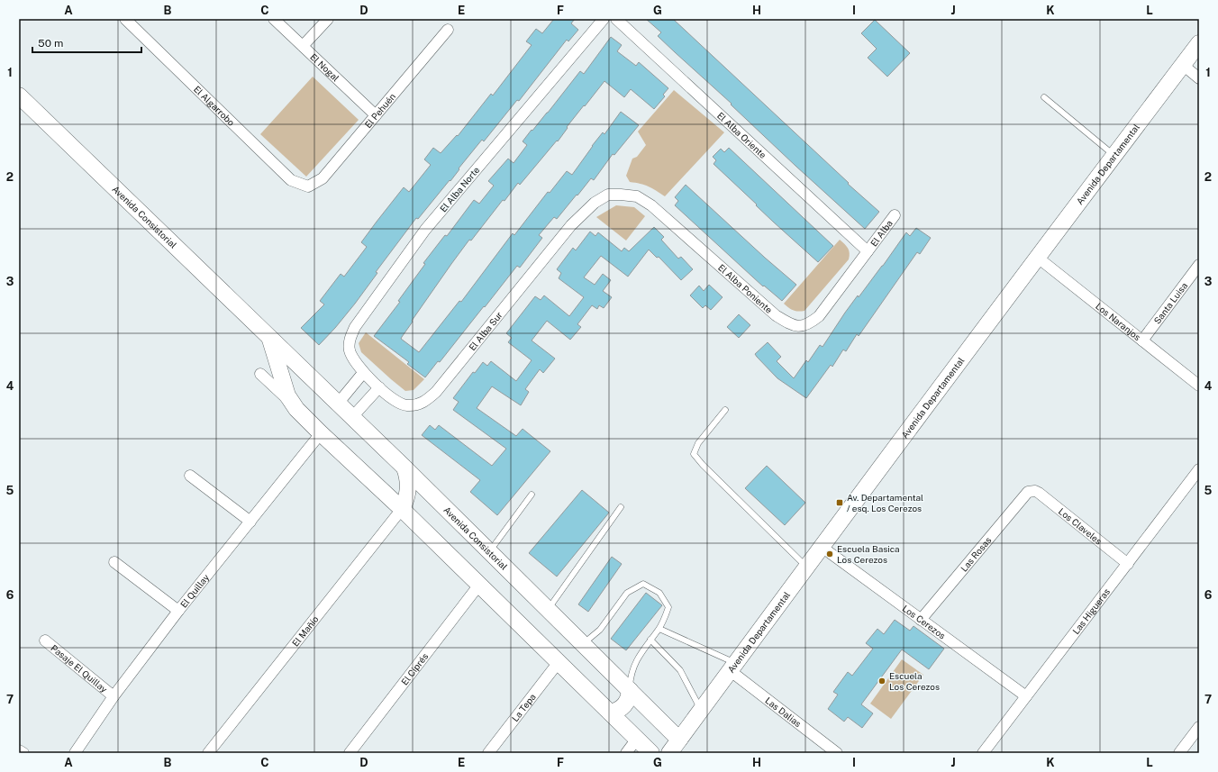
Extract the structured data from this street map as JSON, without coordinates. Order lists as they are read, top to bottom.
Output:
{
  "streets": {
    "street": [
      "El Nogal",
      "El Algarrobo",
      "El Pehuén",
      "El Alba Oriente",
      "Avenida Departamental",
      "El Alba Norte",
      "Avenida Consistorial",
      "El Alba",
      "El Alba Poniente",
      "Santa Luisa",
      "Los Naranjos",
      "El Alba Sur",
      "Los Claveles",
      "Las Rosas",
      "El Quillay",
      "Las Higueras",
      "Los Cerezos",
      "El Mañío",
      "Pasaje El Quillay",
      "El Ciprés",
      "La Tepa",
      "Las Dalias"
    ]
  },
  "crossings": [
    ["El Nogal", "El Pehuén"],
    ["El Algarrobo", "El Pehuén"],
    ["El Alba Oriente", "El Alba"],
    ["El Alba Oriente", "El Alba Poniente"],
    ["Avenida Departamental", "Avenida Consistorial"],
    ["Avenida Departamental", "Los Naranjos"],
    ["Avenida Departamental", "Los Cerezos"],
    ["Avenida Departamental", "Las Dalias"],
    ["El Alba Norte", "El Alba Sur"],
    ["Avenida Consistorial", "El Quillay"],
    ["Avenida Consistorial", "El Mañío"],
    ["Avenida Consistorial", "El Ciprés"],
    ["Avenida Consistorial", "La Tepa"],
    ["El Alba", "El Alba Poniente"],
    ["El Alba Poniente", "El Alba Sur"],
    ["Santa Luisa", "Los Naranjos"],
    ["Los Claveles", "Las Rosas"],
    ["Los Claveles", "Las Higueras"],
    ["Las Rosas", "Los Cerezos"],
    ["El Quillay", "Pasaje El Quillay"],
    ["Las Higueras", "Los Cerezos"]
  ],
  "places": {
    "transit": ["Av. Departamental / esq. Los Cerezos"],
    "other": ["Escuela Basica Los Cerezos", "Escuela Los Cerezos"]
  },
  "scale_bar": "50 m",
  "grid": {
    "columns": [
      "A",
      "B",
      "C",
      "D",
      "E",
      "F",
      "G",
      "H",
      "I",
      "J",
      "K",
      "L"
    ],
    "rows": [
      "1",
      "2",
      "3",
      "4",
      "5",
      "6",
      "7"
    ]
  }
}
